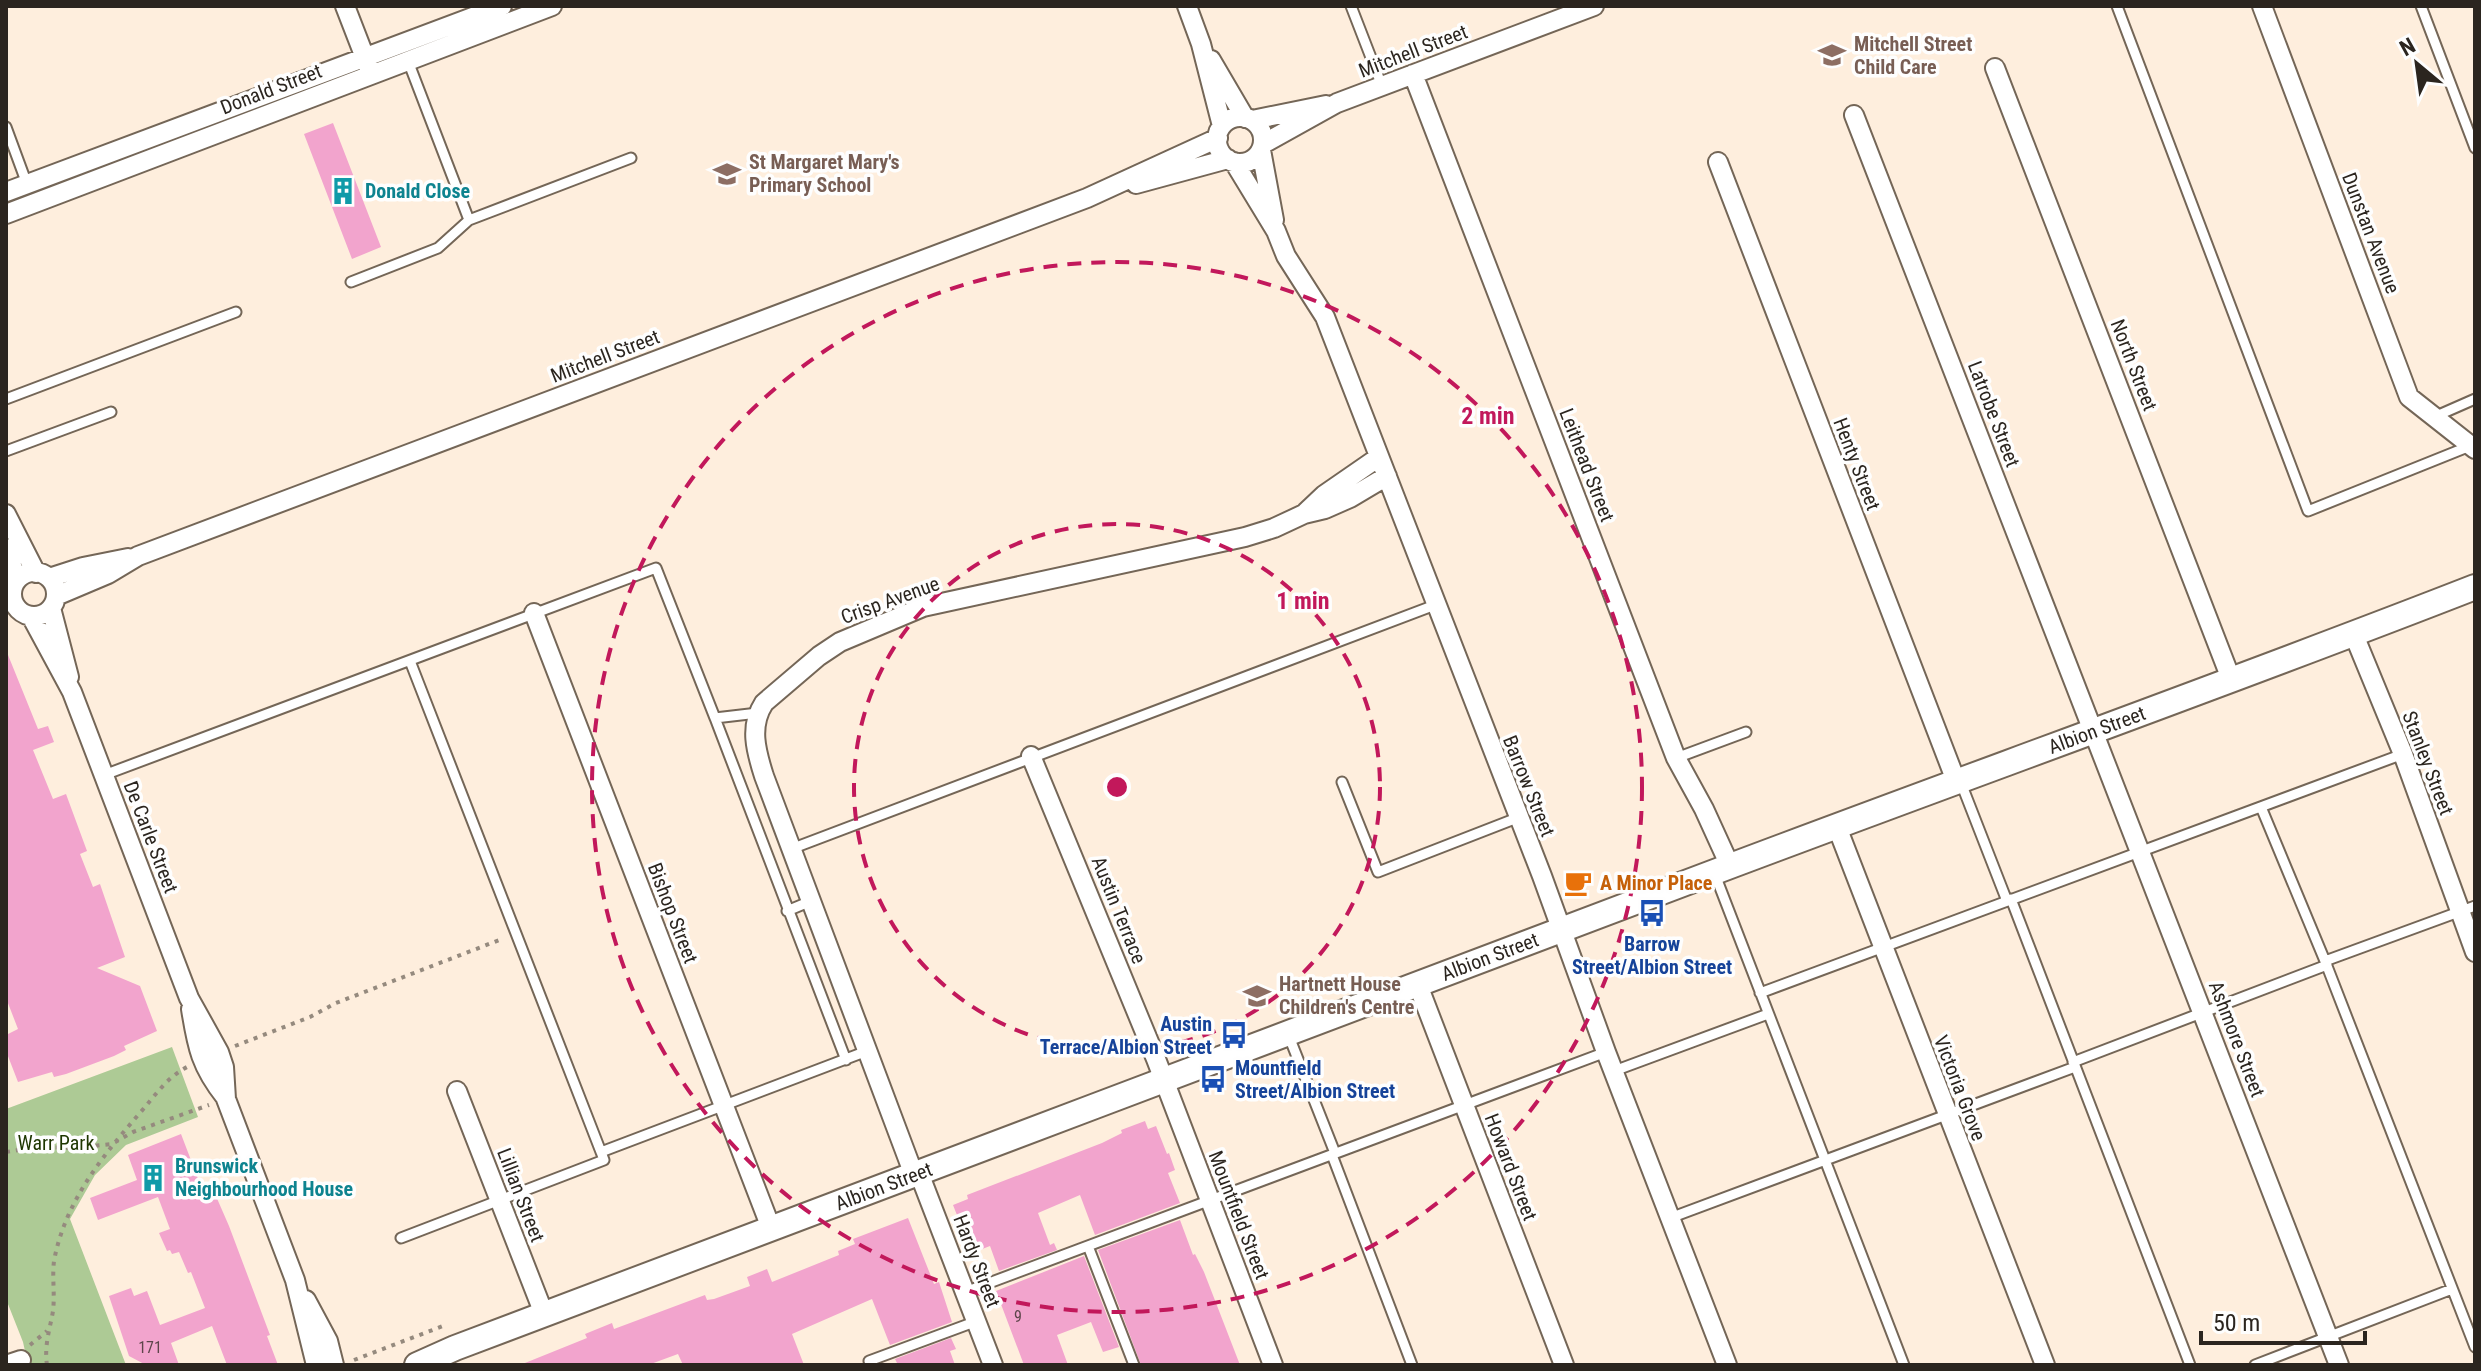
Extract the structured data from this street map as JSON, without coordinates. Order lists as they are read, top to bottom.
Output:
{
  "streets": {
    "street": [
      "Mitchell Street",
      "Donald Street",
      "Dunstan Avenue",
      "North Street",
      "Latrobe Street",
      "Henty Street",
      "Leithead Street",
      "Crisp Avenue",
      "Albion Street",
      "Stanley Street",
      "Barrow Street",
      "De Carle Street",
      "Austin Terrace",
      "Bishop Street",
      "Ashmore Street",
      "Victoria Grove",
      "Howard Street",
      "Lillian Street",
      "Mountfield Street",
      "Hardy Street"
    ]
  },
  "crossings": [
    ["Mitchell Street", "Leithead Street"],
    ["Mitchell Street", "Barrow Street"],
    ["Mitchell Street", "De Carle Street"],
    ["North Street", "Albion Street"],
    ["Latrobe Street", "Albion Street"],
    ["Latrobe Street", "Ashmore Street"],
    ["Henty Street", "Albion Street"],
    ["Leithead Street", "Albion Street"],
    ["Crisp Avenue", "Barrow Street"],
    ["Albion Street", "Stanley Street"],
    ["Albion Street", "Barrow Street"],
    ["Albion Street", "Austin Terrace"],
    ["Albion Street", "Bishop Street"],
    ["Albion Street", "Ashmore Street"],
    ["Albion Street", "Victoria Grove"],
    ["Albion Street", "Howard Street"],
    ["Albion Street", "Lillian Street"],
    ["Albion Street", "Mountfield Street"],
    ["Albion Street", "Hardy Street"],
    ["Austin Terrace", "Mountfield Street"]
  ],
  "parks": ["Warr Park"],
  "places": {
    "school or university": ["Mitchell Street Child Care", "St Margaret Mary's Primary School", "Hartnett House Children's Centre"],
    "building": ["Donald Close", "Brunswick Neighbourhood House"],
    "cafe": ["A Minor Place"],
    "bus stop": ["Barrow Street/Albion Street", "Austin Terrace/Albion Street", "Mountfield Street/Albion Street"]
  },
  "house_numbers": ["9", "171"],
  "scale_bar": "50 m",
  "north": "top left",
  "rings": ["2 min", "1 min"]
}
